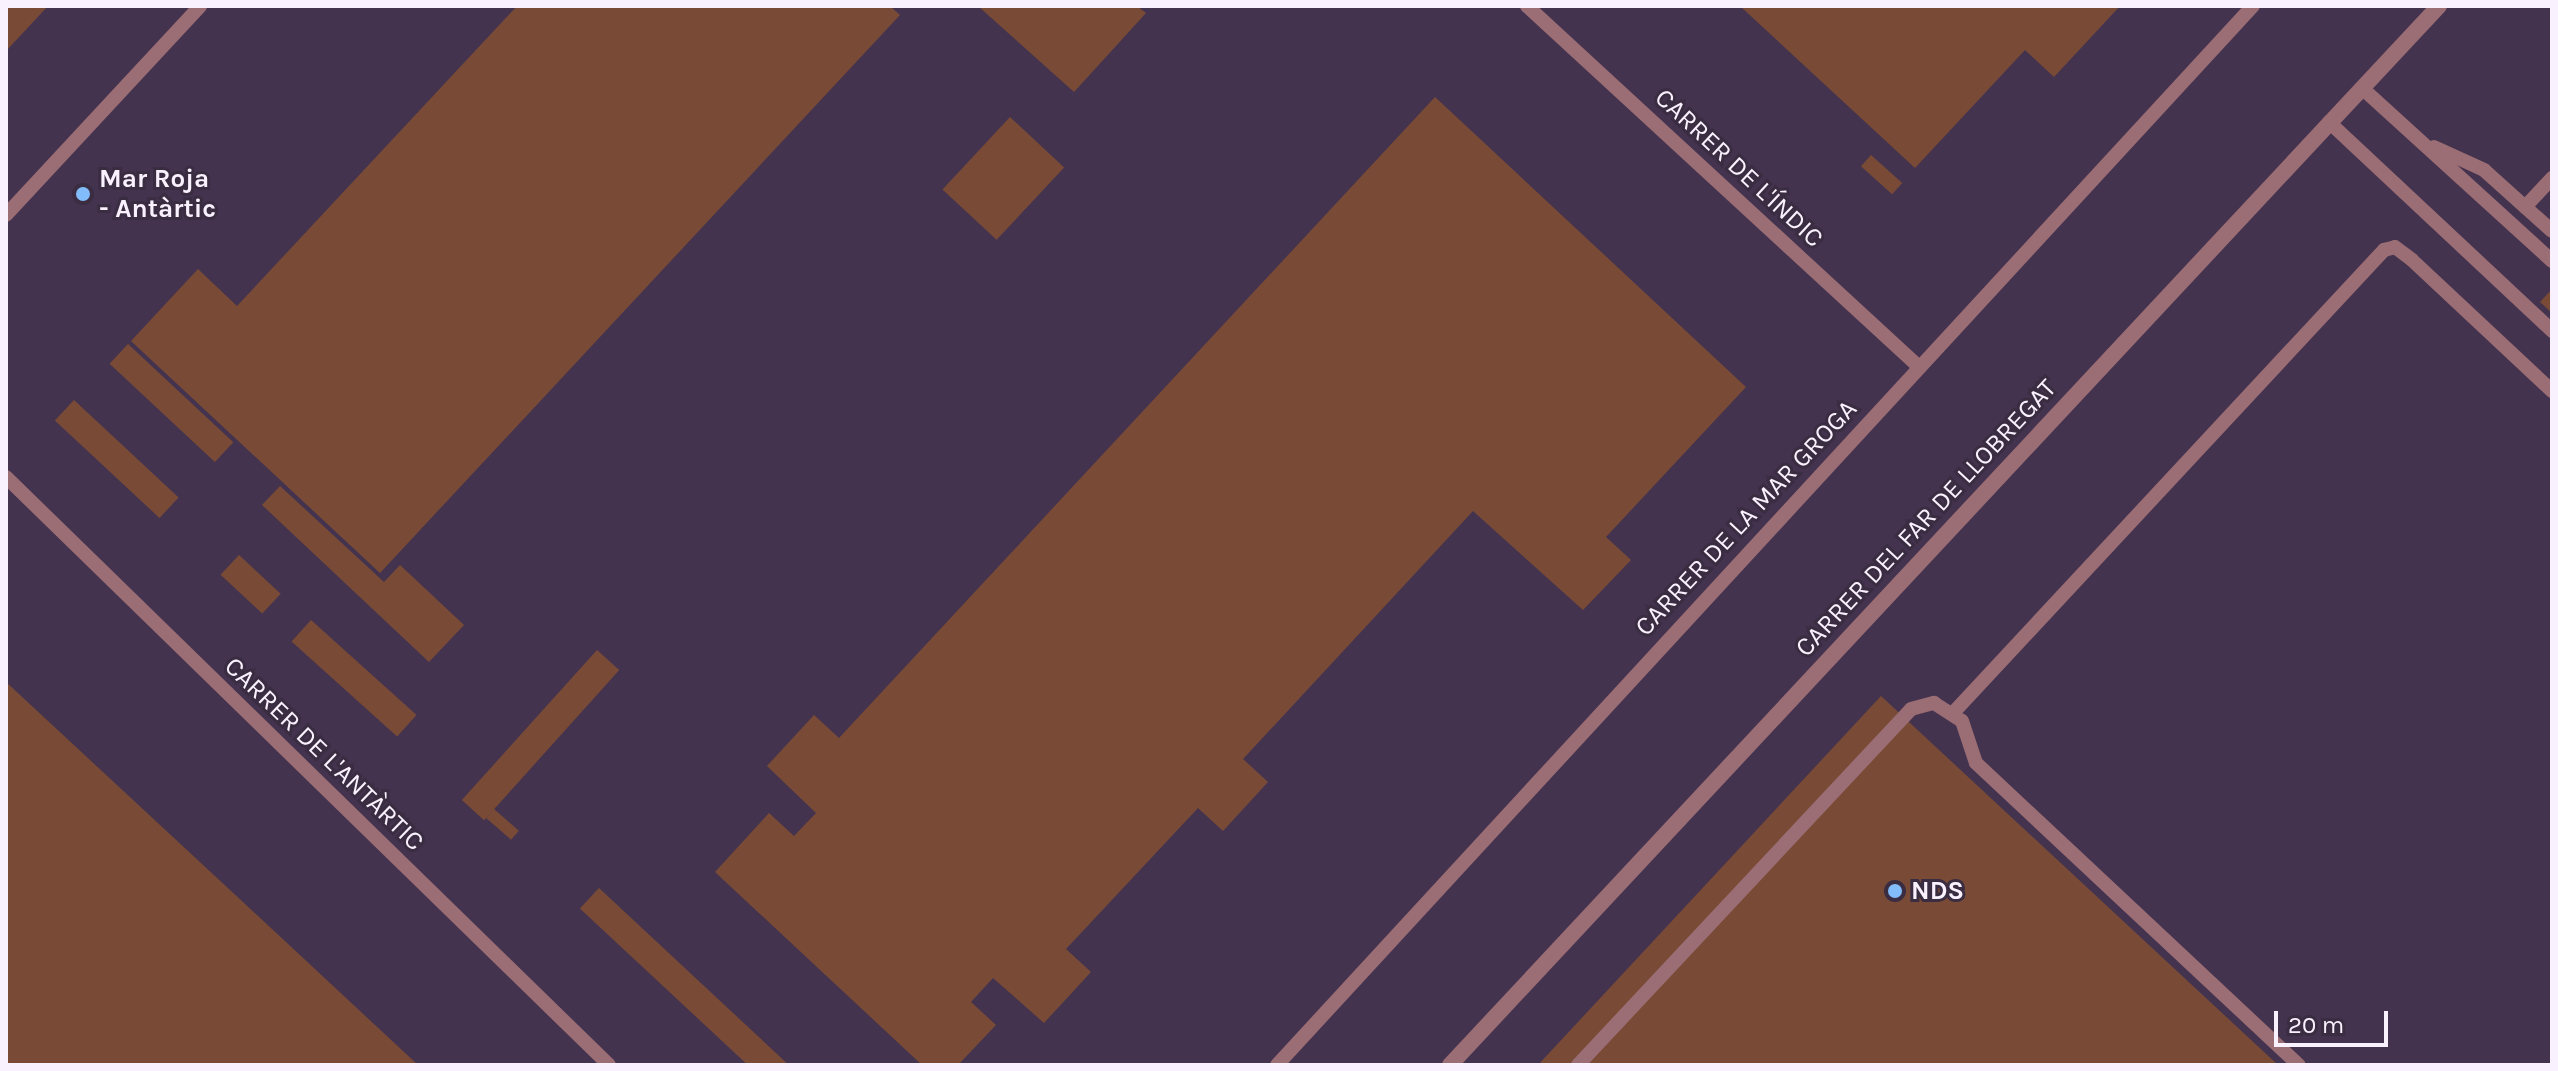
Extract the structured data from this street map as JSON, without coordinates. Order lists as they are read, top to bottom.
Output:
{
  "streets": {
    "street": ["CARRER DEL FAR DE LLOBREGAT"],
    "lane": ["CARRER DE L'ÍNDIC", "CARRER DE LA MAR GROGA", "CARRER DE L'ANTÀRTIC"]
  },
  "crossings": [
    ["CARRER DE L'ÍNDIC", "CARRER DE LA MAR GROGA"]
  ],
  "places": ["Mar Roja - Antàrtic", "NDS"],
  "scale_bar": "20 m"
}
